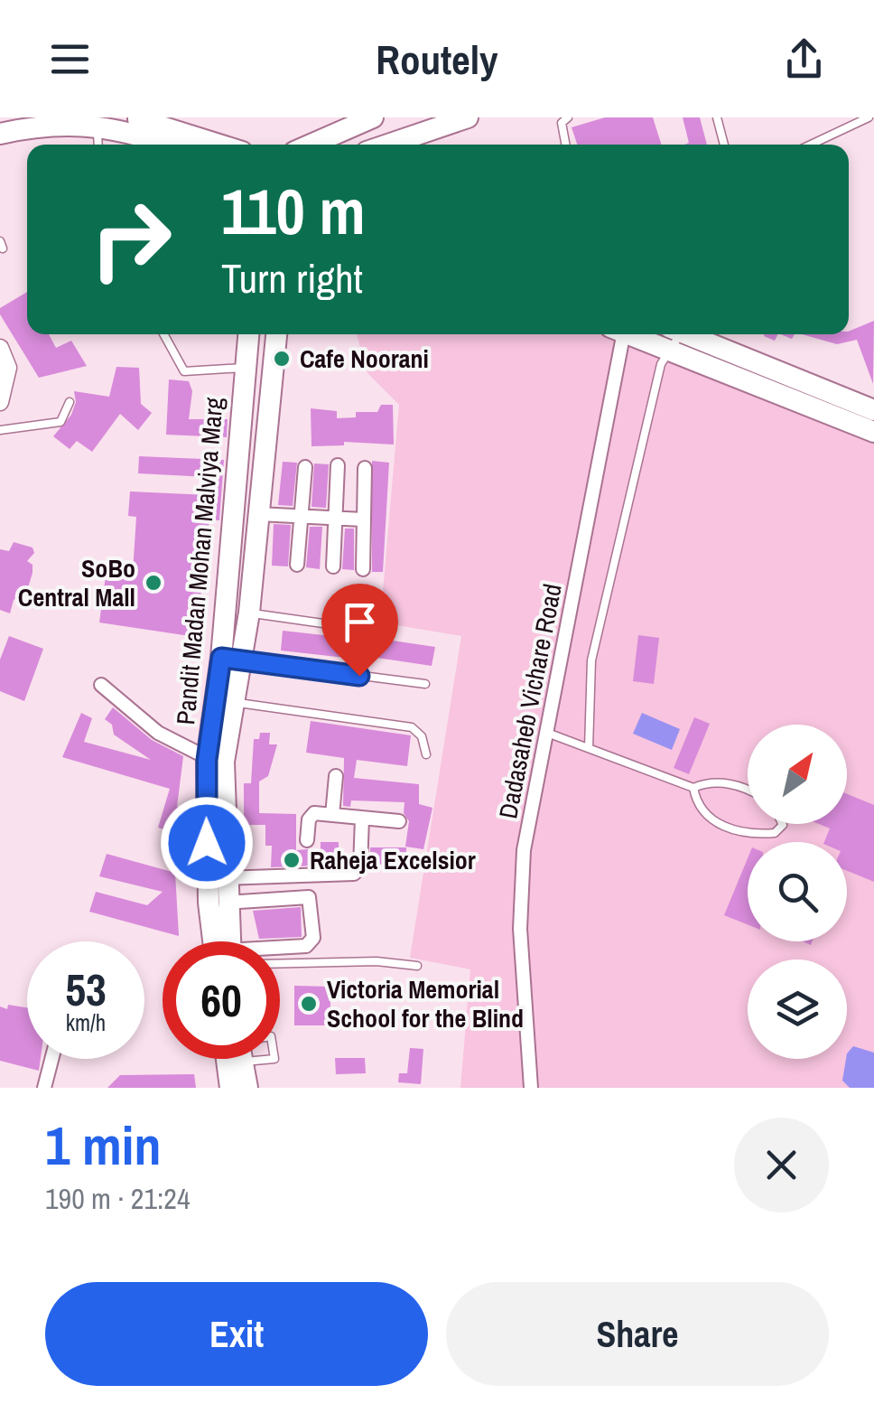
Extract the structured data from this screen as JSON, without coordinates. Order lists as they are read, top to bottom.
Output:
{
  "streets": {
    "main road": ["Pandit Madan Mohan Malviya Marg"],
    "street": ["Dadasaheb Vichare Road"]
  },
  "places": [
    "Cafe Noorani",
    "SoBo Central Mall",
    "Raheja Excelsior",
    "Victoria Memorial School for the Blind"
  ],
  "north": "top right",
  "page": {
    "header": "Routely",
    "turn": ["110 m", "Turn right"],
    "speed": "53 km/h",
    "limit": "60",
    "heading": ["1 min", "190 m · 21:24"],
    "buttons": ["Exit", "Share"]
  }
}
